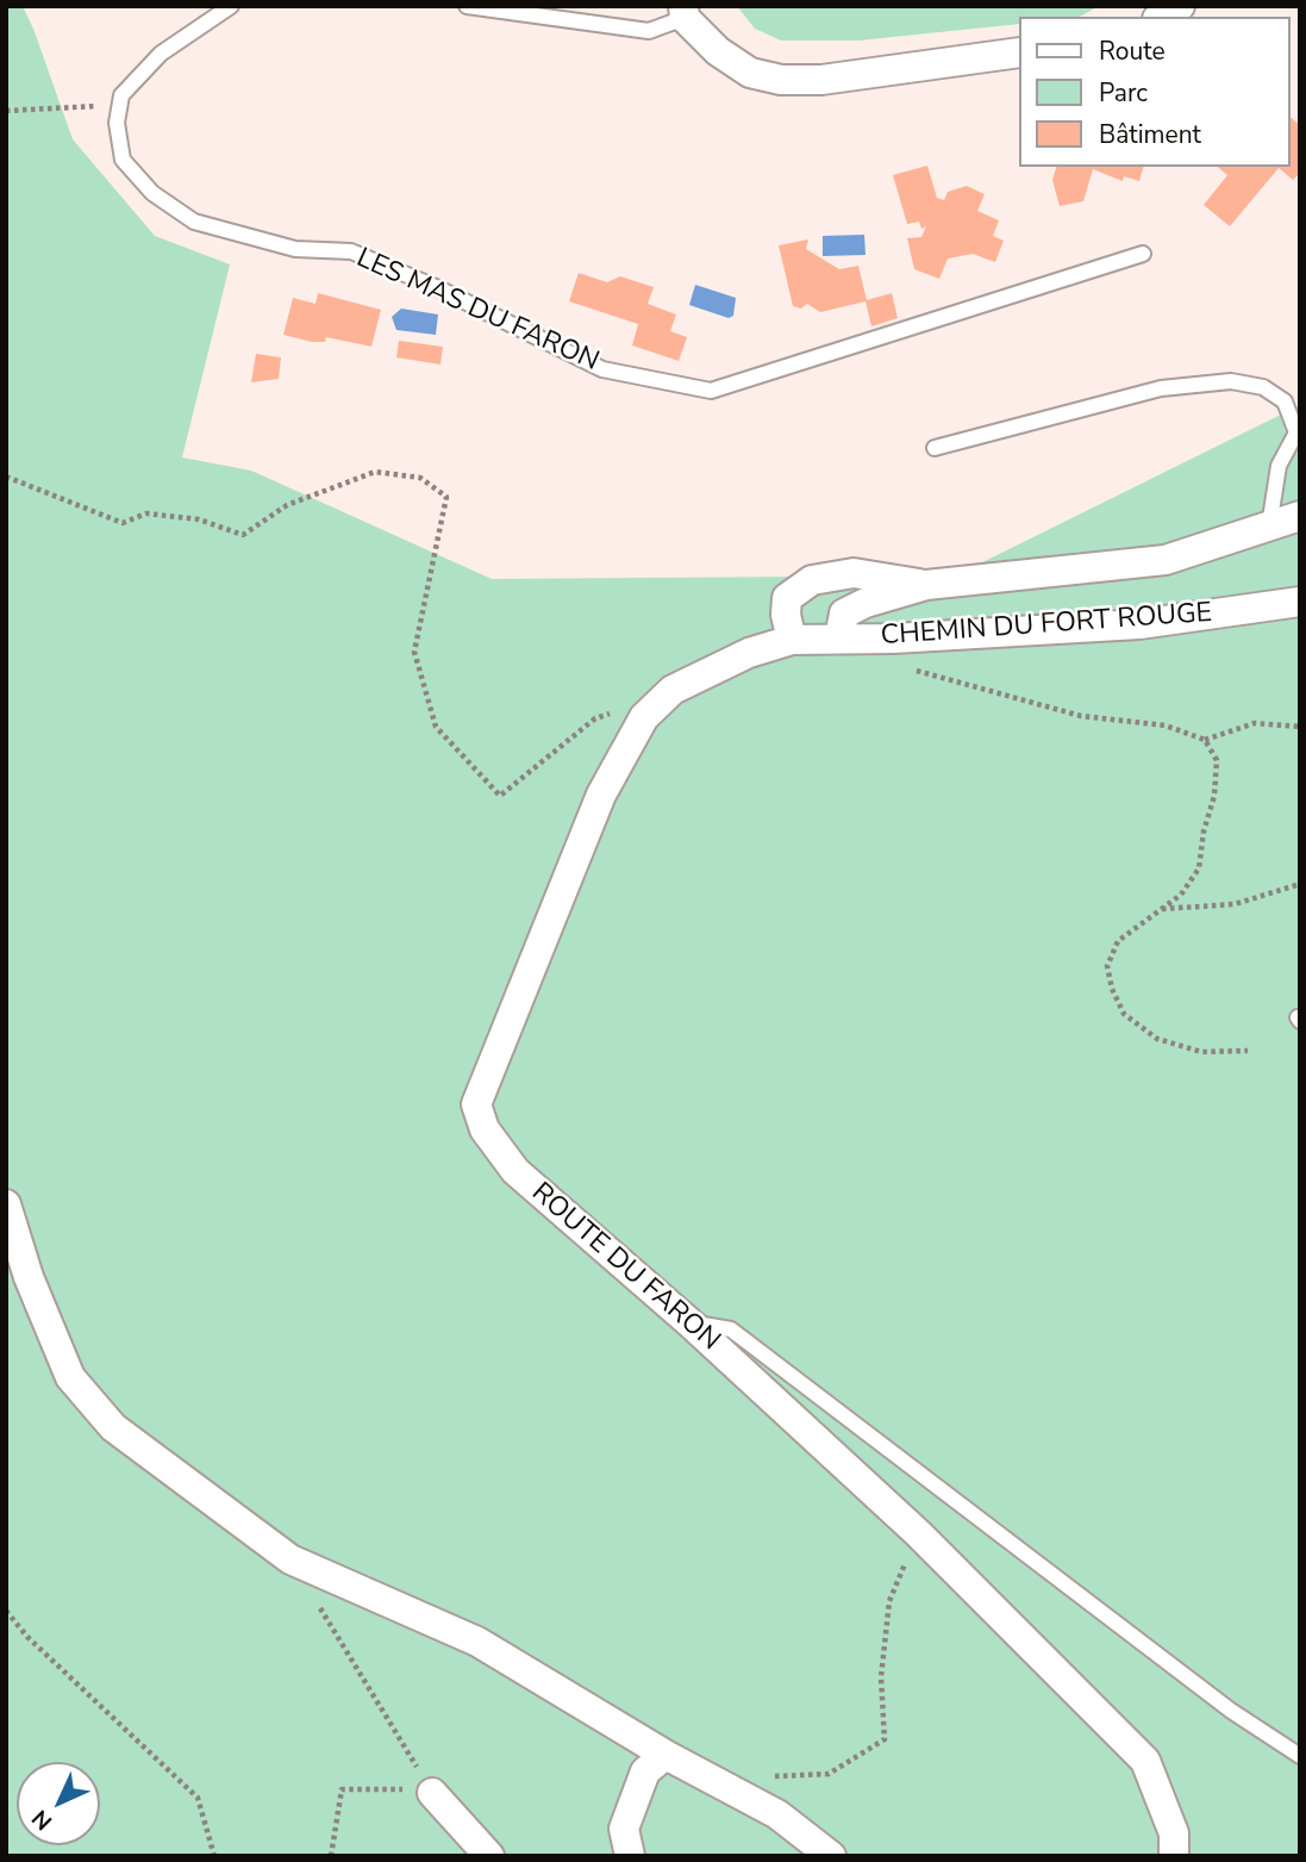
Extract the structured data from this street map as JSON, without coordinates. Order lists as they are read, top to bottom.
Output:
{
  "streets": {
    "street": ["CHEMIN DU FORT ROUGE", "ROUTE DU FARON"],
    "lane": ["LES MAS DU FARON"]
  },
  "crossings": [
    ["CHEMIN DU FORT ROUGE", "ROUTE DU FARON"]
  ],
  "legend": ["Route", "Parc", "Bâtiment"],
  "north": "bottom left"
}
